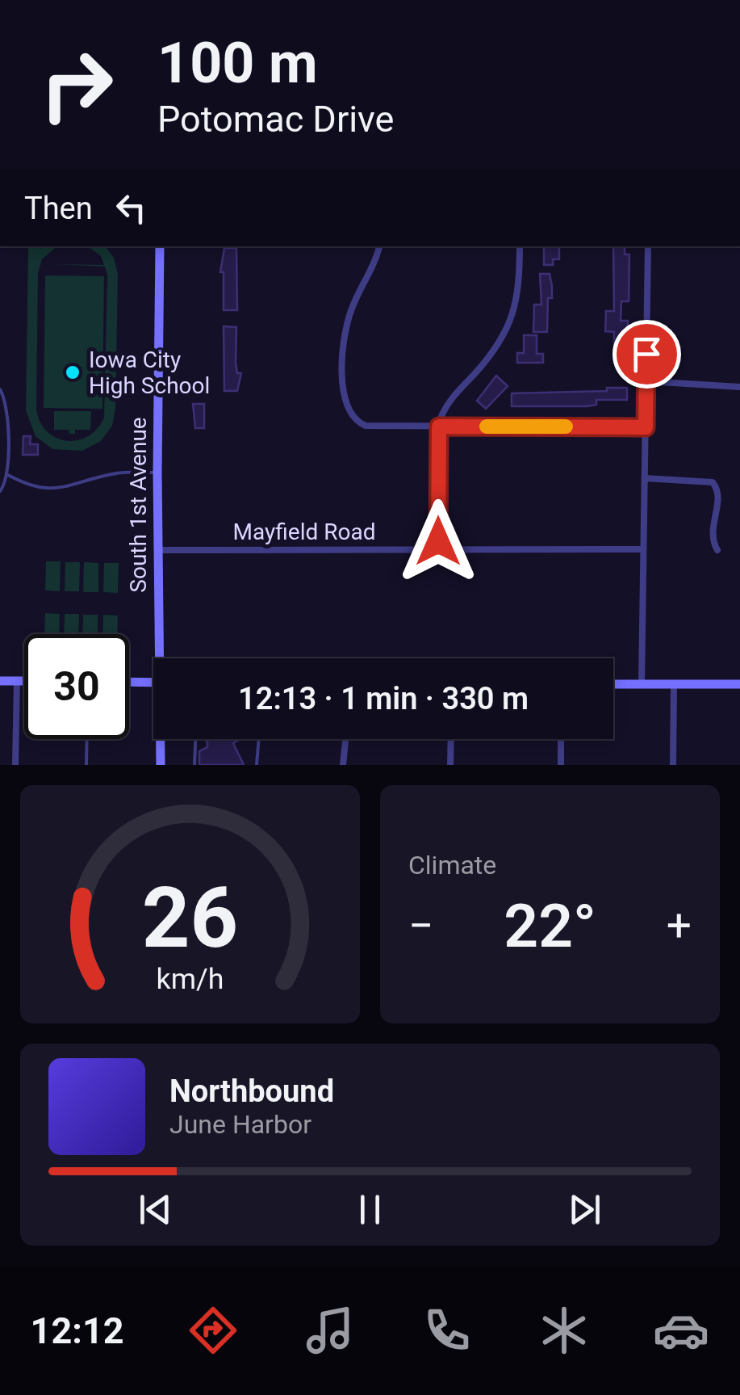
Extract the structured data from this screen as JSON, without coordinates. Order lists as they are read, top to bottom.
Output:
{
  "streets": {
    "main road": ["South 1st Avenue"],
    "street": ["Mayfield Road"]
  },
  "crossings": [
    ["South 1st Avenue", "Mayfield Road"]
  ],
  "places": ["Iowa City High School"],
  "page": {
    "turn": ["100 m", "Potomac Drive"],
    "then": "Then",
    "limit": "30",
    "trip": "12:13 · 1 min · 330 m",
    "tile": "Climate",
    "heat": ["−", "22°", "+"],
    "song": ["Northbound", "June Harbor"],
    "tabs": "12:12",
    "gauge": ["26", "km/h"]
  }
}
